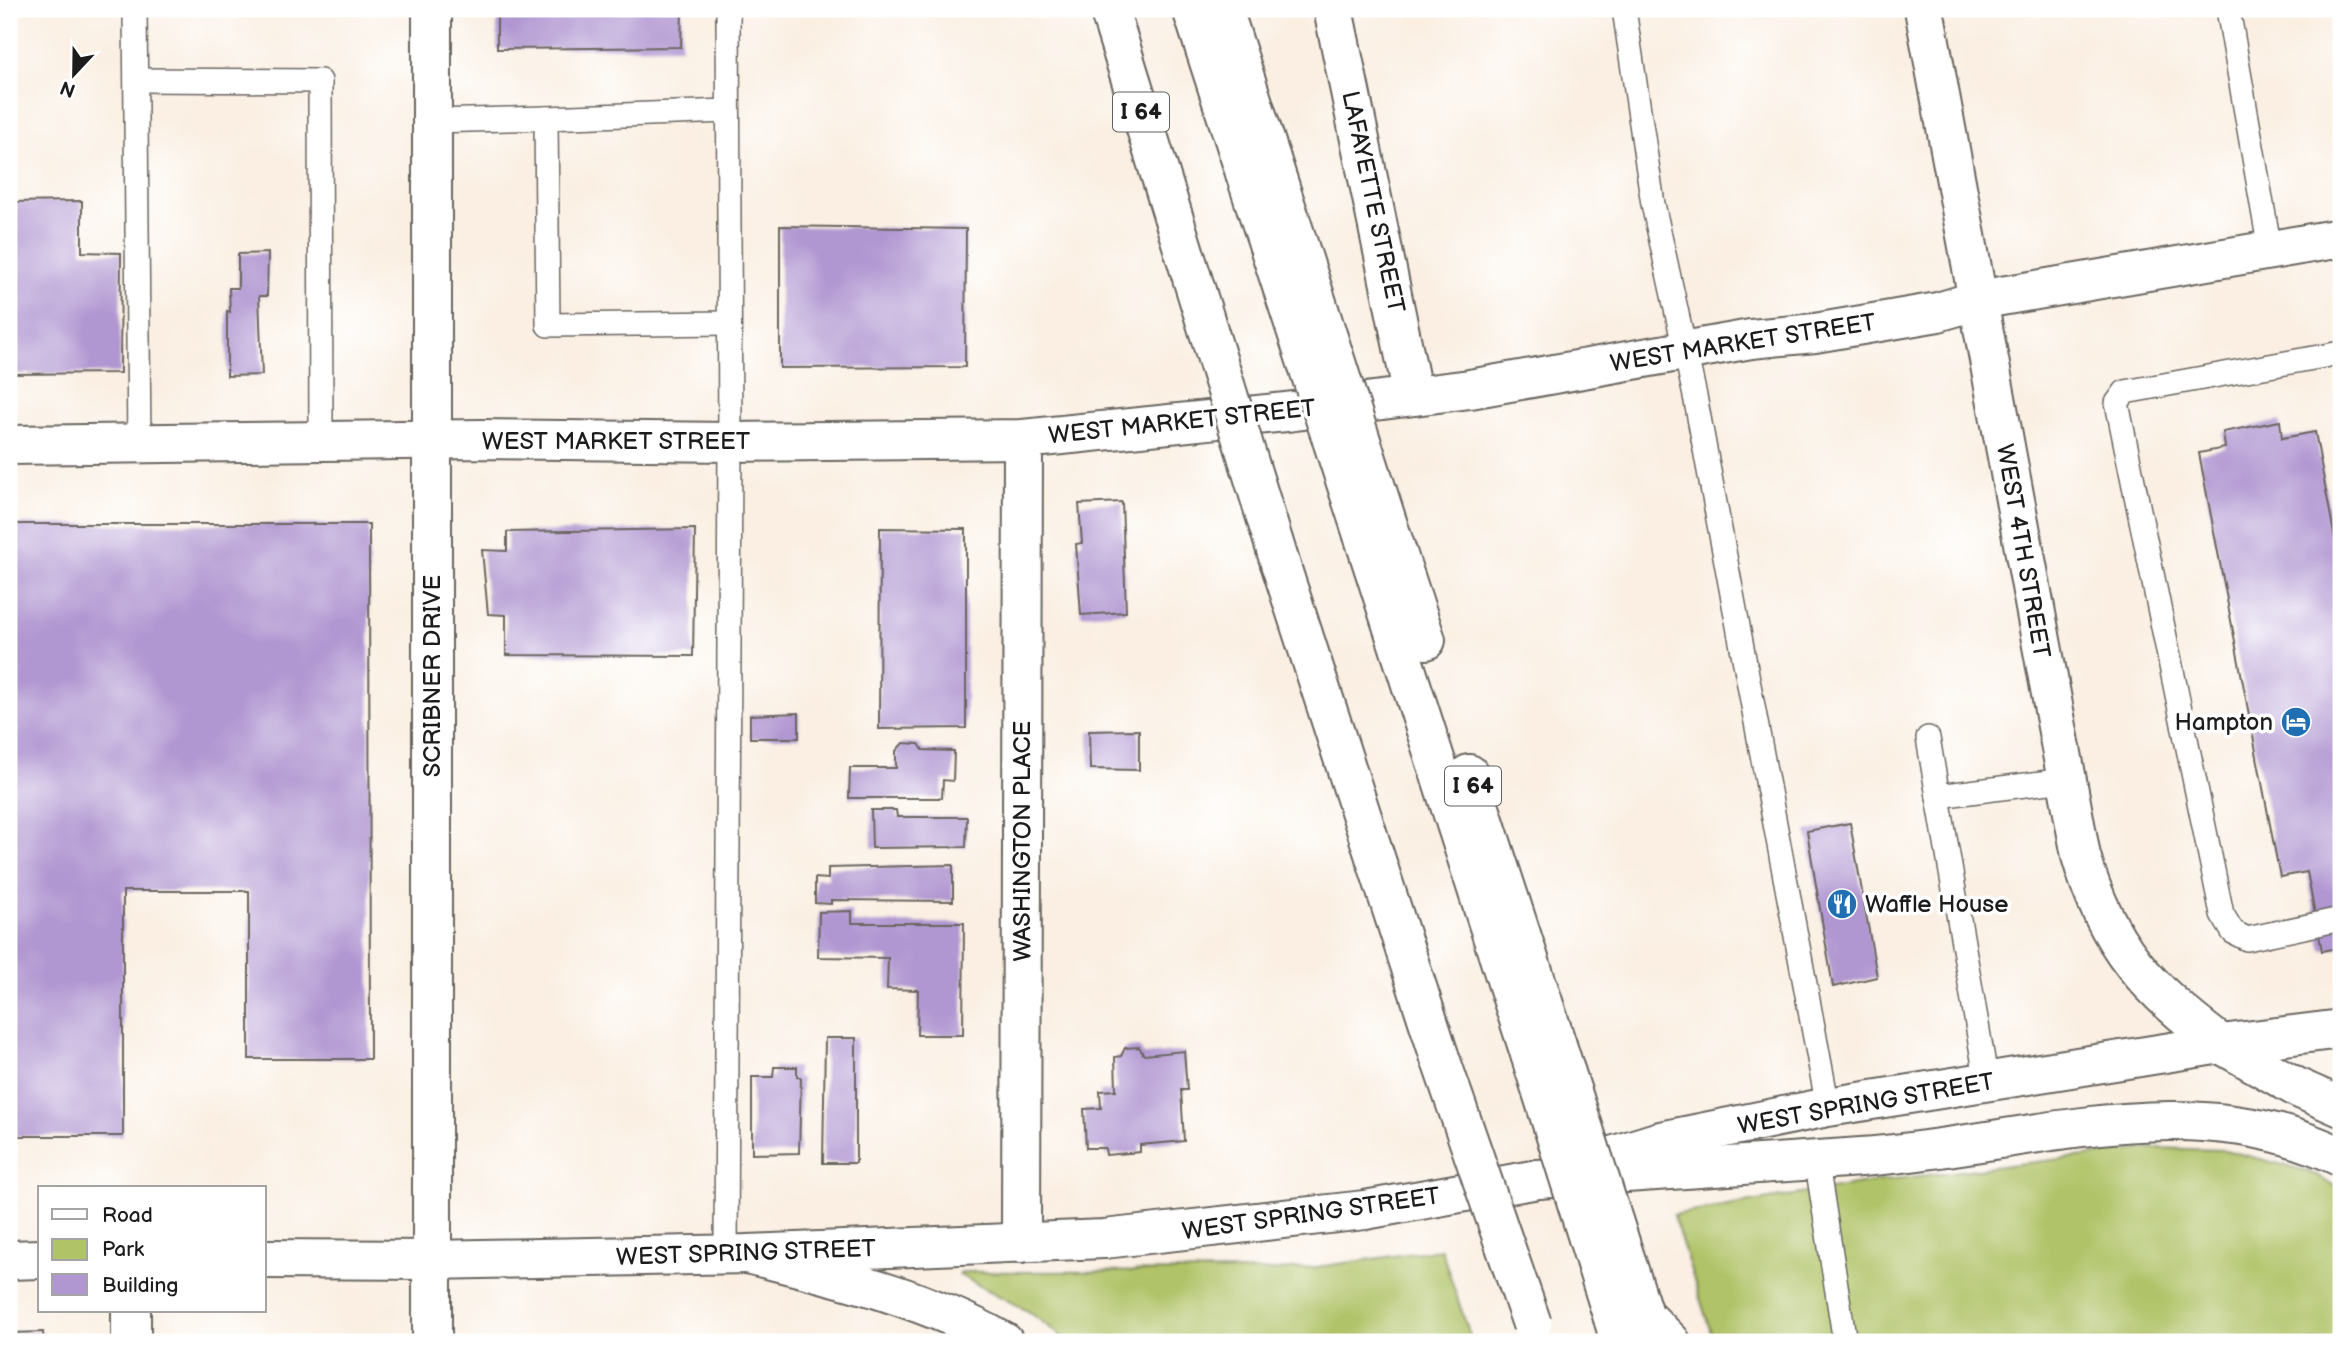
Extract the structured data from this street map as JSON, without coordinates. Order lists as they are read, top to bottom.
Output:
{
  "streets": {
    "main road": [
      "I 64",
      "LAFAYETTE STREET",
      "WEST MARKET STREET",
      "WEST 4TH STREET",
      "SCRIBNER DRIVE",
      "WASHINGTON PLACE",
      "WEST SPRING STREET"
    ]
  },
  "crossings": [
    ["LAFAYETTE STREET", "WEST MARKET STREET"],
    ["WEST MARKET STREET", "WEST 4TH STREET"],
    ["WEST MARKET STREET", "SCRIBNER DRIVE"],
    ["WEST MARKET STREET", "WASHINGTON PLACE"],
    ["WEST 4TH STREET", "WEST SPRING STREET"],
    ["SCRIBNER DRIVE", "WEST SPRING STREET"],
    ["WASHINGTON PLACE", "WEST SPRING STREET"]
  ],
  "places": {
    "hotel": ["Hampton"],
    "restaurant": ["Waffle House"]
  },
  "legend": ["Road", "Park", "Building"],
  "north": "bottom"
}
